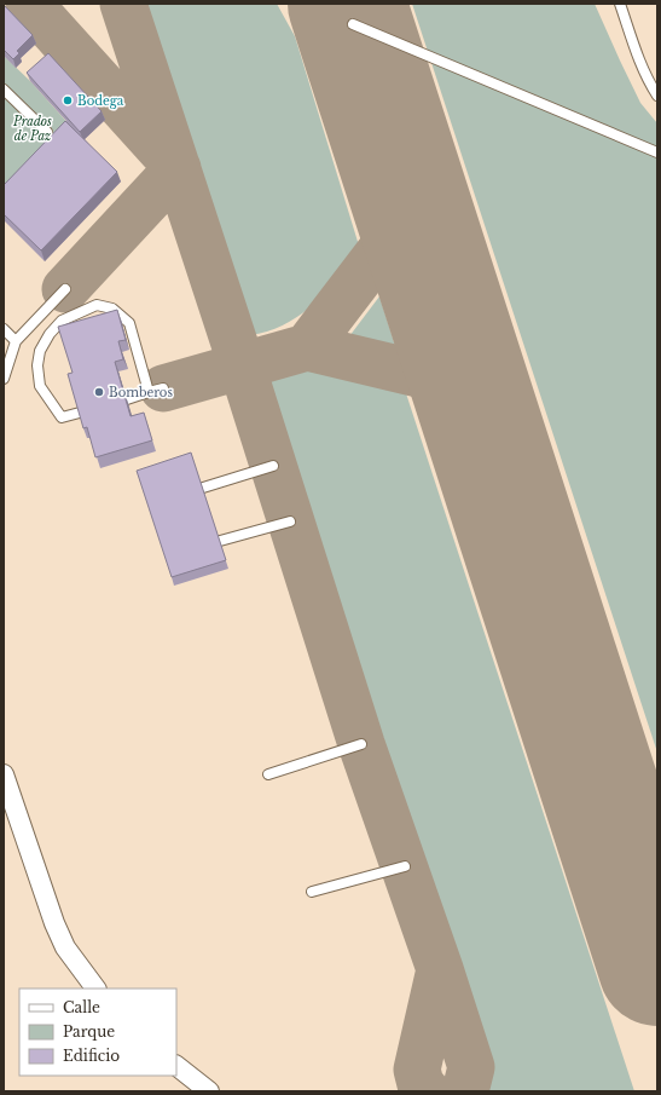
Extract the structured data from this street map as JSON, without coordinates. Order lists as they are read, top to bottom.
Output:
{
  "parks": ["Prados de Paz"],
  "places": ["Bodega", "Bomberos"],
  "legend": ["Calle", "Parque", "Edificio"]
}
